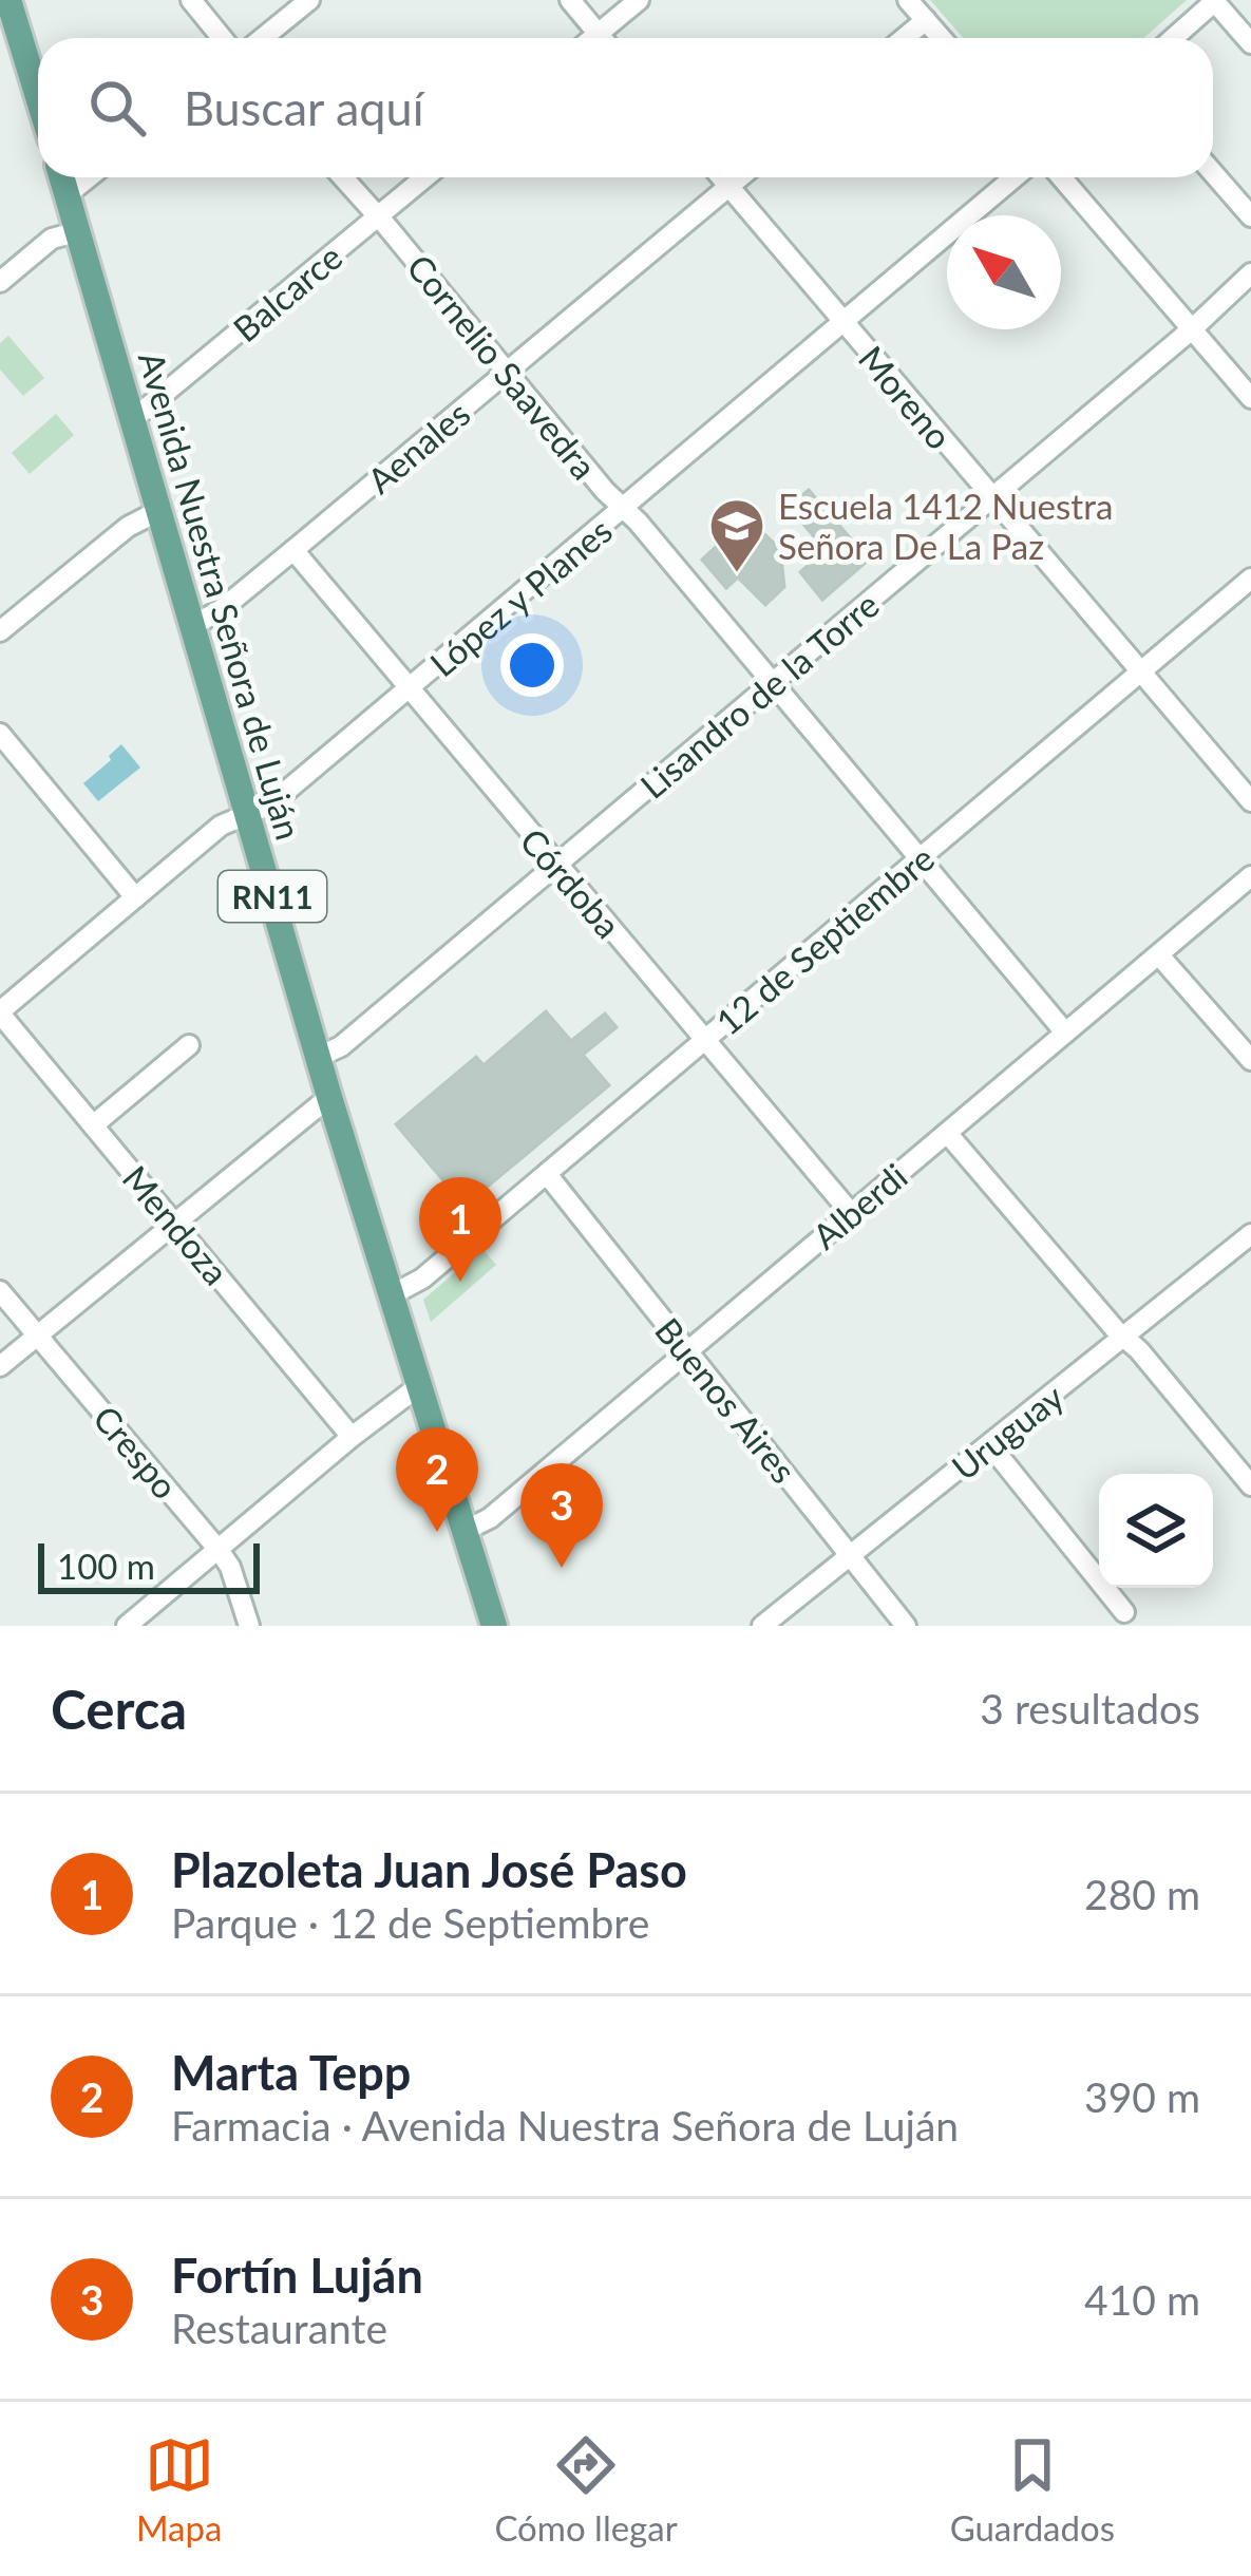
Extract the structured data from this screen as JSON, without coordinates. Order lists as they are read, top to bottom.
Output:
{
  "streets": {
    "main road": ["Avenida Nuestra Señora de Luján", "RN11"],
    "street": [
      "Balcarce",
      "Cornelio Saavedra",
      "Moreno",
      "Aenales",
      "López y Planes",
      "Lisandro de la Torre",
      "Córdoba",
      "12 de Septiembre",
      "Alberdi",
      "Mendoza",
      "Buenos Aires",
      "Uruguay",
      "Crespo"
    ]
  },
  "crossings": [
    ["Balcarce", "Cornelio Saavedra"],
    ["Balcarce", "Avenida Nuestra Señora de Luján"],
    ["Cornelio Saavedra", "Aenales"],
    ["Cornelio Saavedra", "López y Planes"],
    ["Cornelio Saavedra", "Lisandro de la Torre"],
    ["Cornelio Saavedra", "12 de Septiembre"],
    ["Cornelio Saavedra", "Alberdi"],
    ["Moreno", "Aenales"],
    ["Moreno", "López y Planes"],
    ["Moreno", "Lisandro de la Torre"],
    ["Moreno", "12 de Septiembre"],
    ["Aenales", "Avenida Nuestra Señora de Luján"],
    ["Aenales", "Córdoba"],
    ["Avenida Nuestra Señora de Luján", "López y Planes"],
    ["Avenida Nuestra Señora de Luján", "Lisandro de la Torre"],
    ["Avenida Nuestra Señora de Luján", "12 de Septiembre"],
    ["Avenida Nuestra Señora de Luján", "Alberdi"],
    ["López y Planes", "Córdoba"],
    ["López y Planes", "Mendoza"],
    ["Lisandro de la Torre", "Córdoba"],
    ["Córdoba", "12 de Septiembre"],
    ["Córdoba", "Alberdi"],
    ["12 de Septiembre", "Buenos Aires"],
    ["Alberdi", "Buenos Aires"],
    ["Buenos Aires", "Uruguay"]
  ],
  "places": {
    "school or university": ["Escuela 1412 Nuestra Señora De La Paz"]
  },
  "scale_bar": "100 m",
  "north": "top left",
  "page": {
    "search": "Buscar aquí",
    "pins": ["1", "2", "3"],
    "scale": "100 m",
    "heading": ["Cerca", "3 resultados"],
    "list": [
      {
        "mark": "1",
        "name": "Plazoleta Juan José Paso",
        "note": "Parque · 12 de Septiembre",
        "value": "280 m"
      },
      {
        "mark": "2",
        "name": "Marta Tepp",
        "note": "Farmacia · Avenida Nuestra Señora de Luján",
        "value": "390 m"
      },
      {
        "mark": "3",
        "name": "Fortín Luján",
        "note": "Restaurante",
        "value": "410 m"
      }
    ],
    "nav": ["Mapa", "Cómo llegar", "Guardados"]
  }
}
